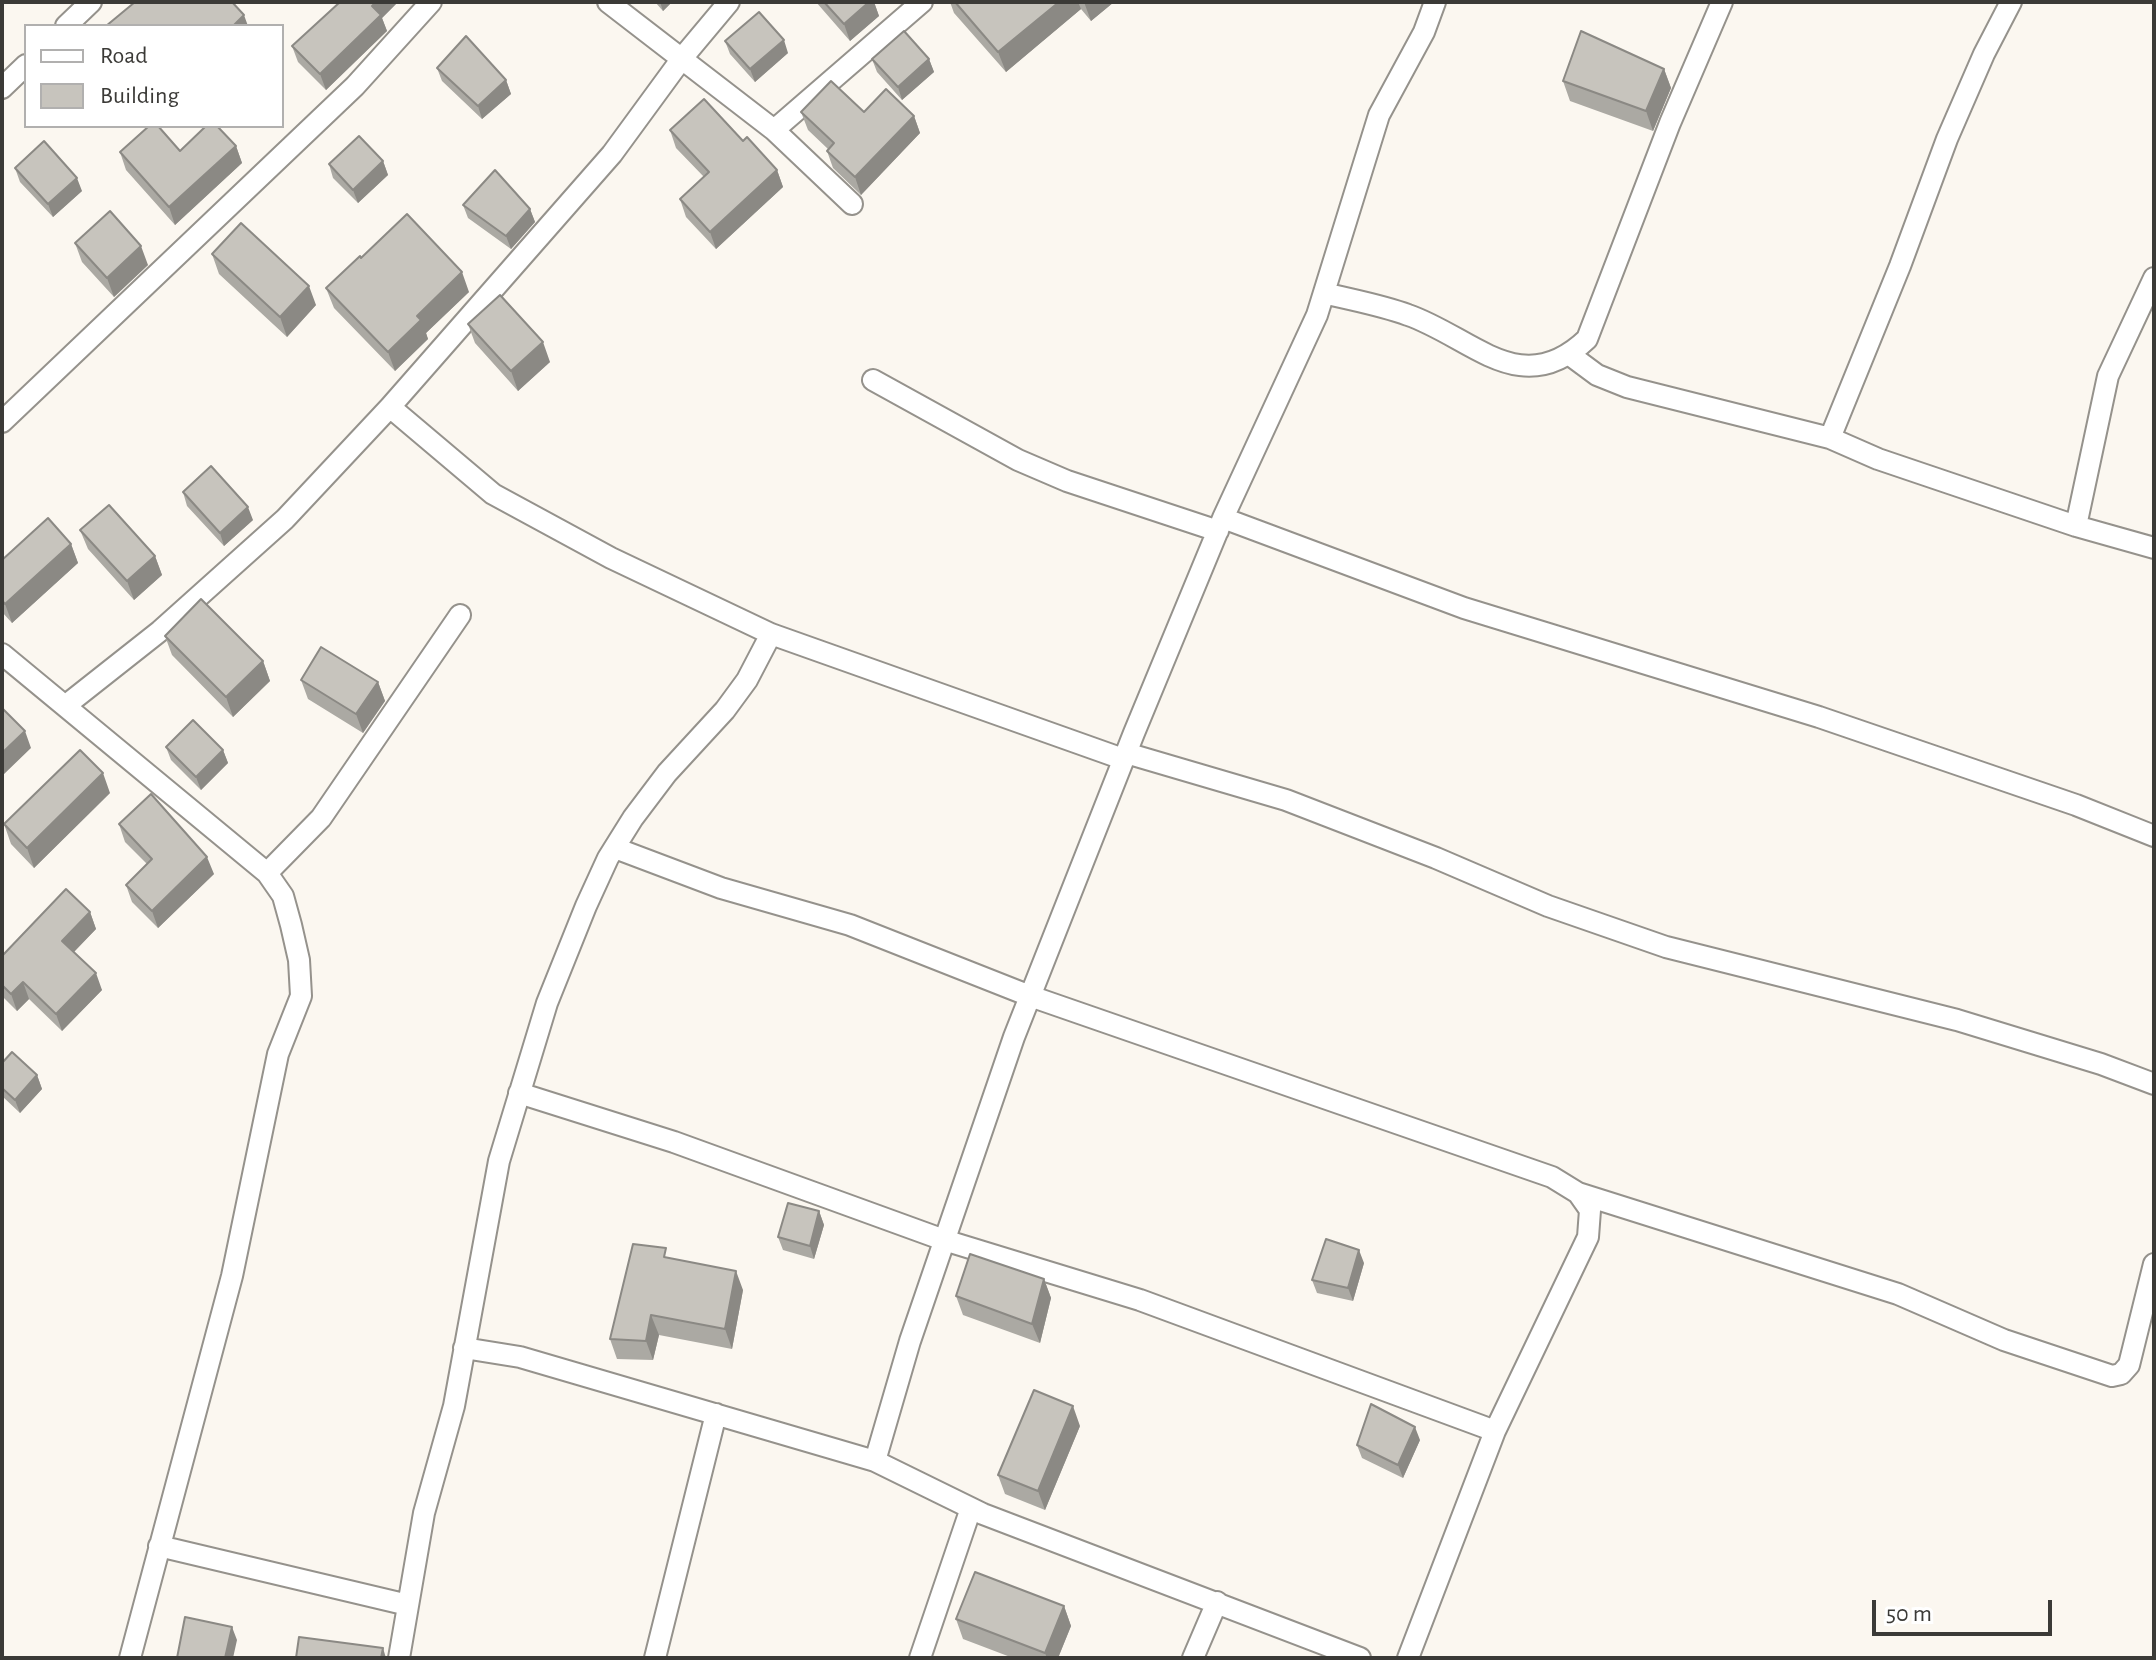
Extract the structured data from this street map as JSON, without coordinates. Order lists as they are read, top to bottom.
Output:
{
  "legend": ["Road", "Building"],
  "scale_bar": "50 m"
}
